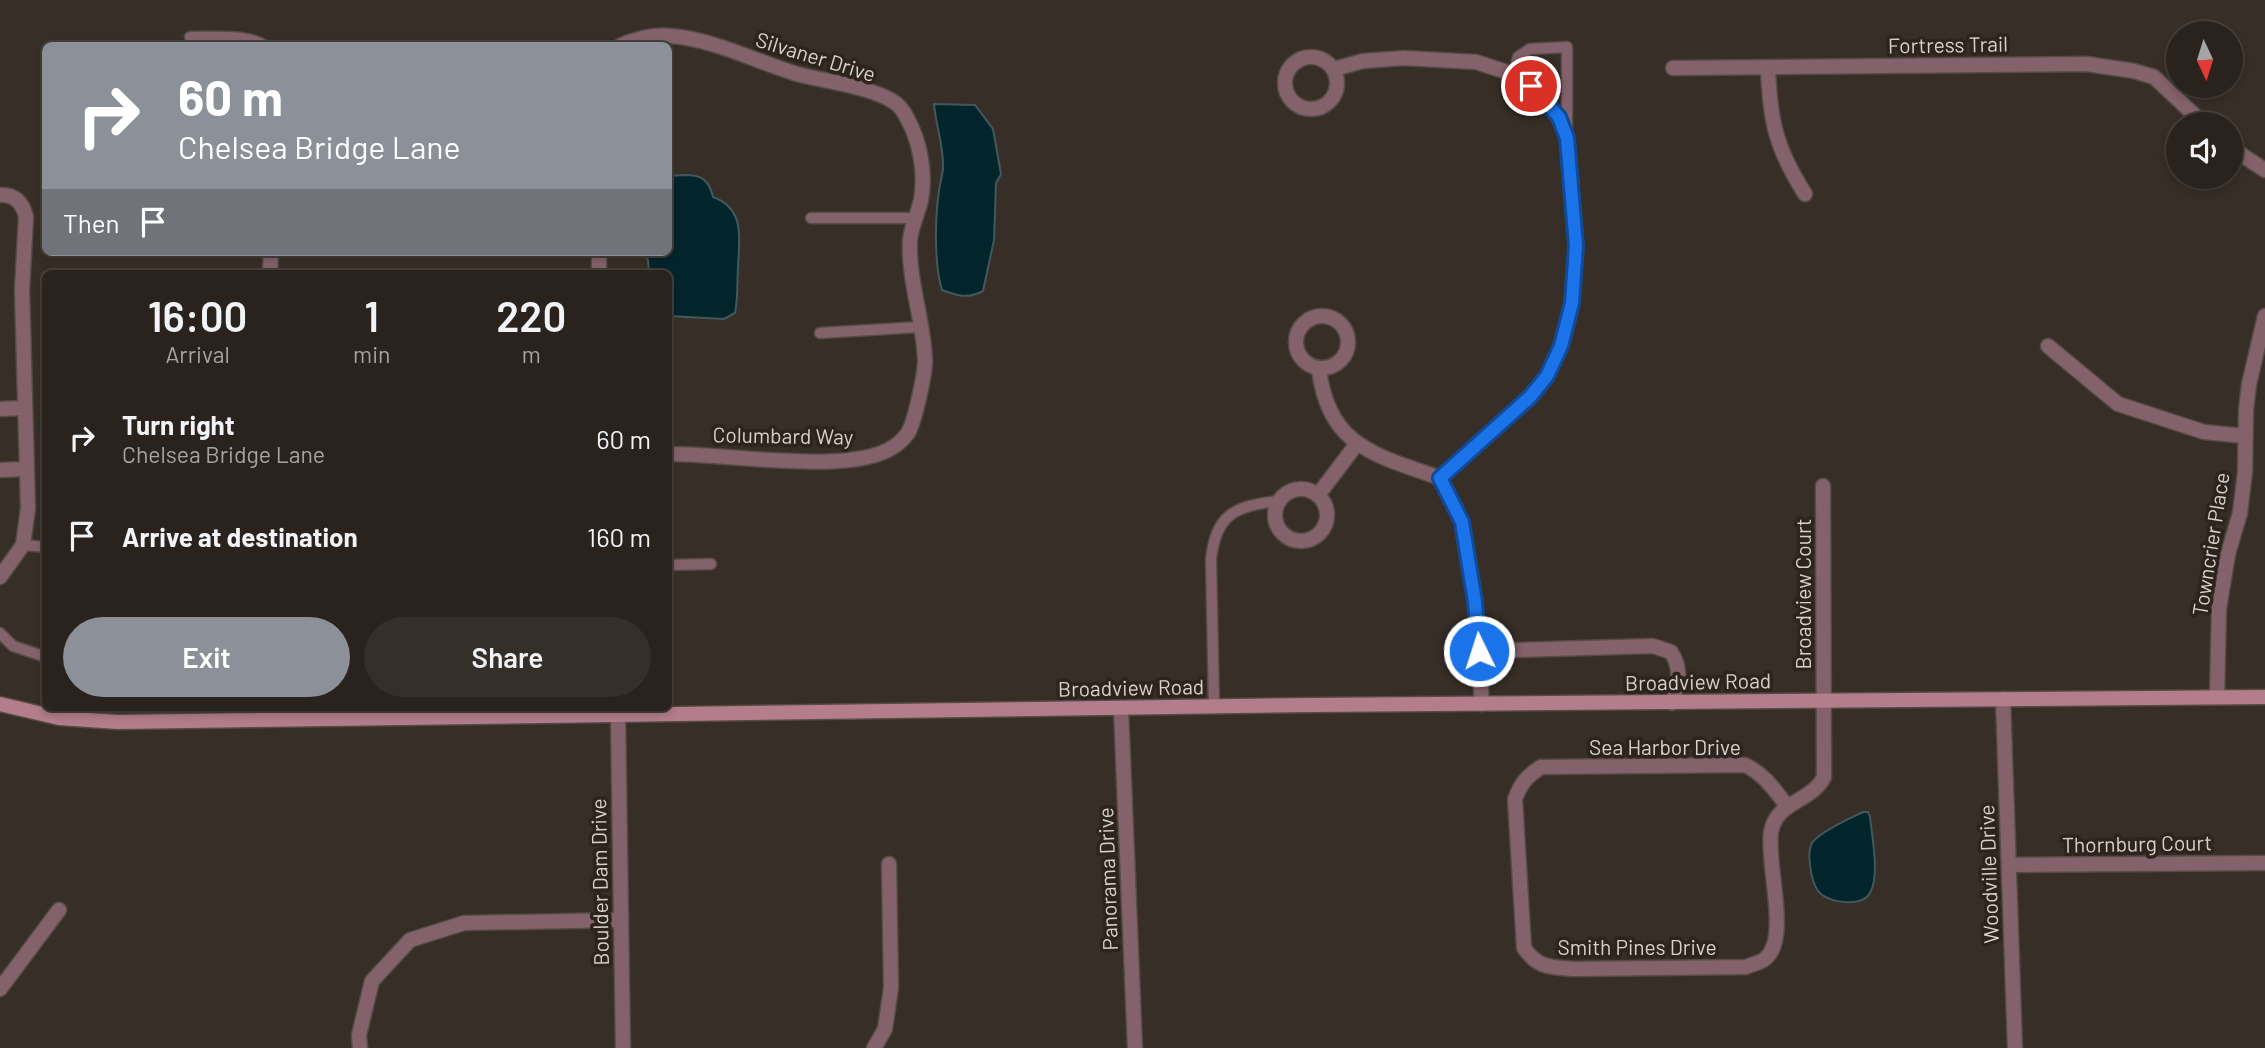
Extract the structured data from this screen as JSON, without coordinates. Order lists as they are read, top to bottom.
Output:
{
  "streets": {
    "street": [
      "Fortress Trail",
      "Silvaner Drive",
      "Columbard Way",
      "Towncrier Place",
      "Broadview Court",
      "Broadview Road",
      "Sea Harbor Drive",
      "Thornburg Court",
      "Woodville Drive",
      "Panorama Drive",
      "Boulder Dam Drive",
      "Smith Pines Drive"
    ]
  },
  "crossings": [
    ["Silvaner Drive", "Columbard Way"],
    ["Towncrier Place", "Broadview Road"],
    ["Broadview Court", "Broadview Road"],
    ["Broadview Court", "Sea Harbor Drive"],
    ["Broadview Court", "Smith Pines Drive"],
    ["Broadview Road", "Woodville Drive"],
    ["Broadview Road", "Panorama Drive"],
    ["Broadview Road", "Boulder Dam Drive"],
    ["Sea Harbor Drive", "Smith Pines Drive"],
    ["Thornburg Court", "Woodville Drive"]
  ],
  "north": "bottom",
  "page": {
    "turn": ["60 m", "Chelsea Bridge Lane"],
    "then": "Then",
    "eta": [
      "16:00",
      "Arrival",
      "1",
      "min",
      "220",
      "m"
    ],
    "list": [
      {
        "name": "Turn right",
        "note": "Chelsea Bridge Lane",
        "value": "60 m"
      },
      {
        "name": "Arrive at destination",
        "value": "160 m"
      }
    ],
    "buttons": ["Exit", "Share"]
  }
}
